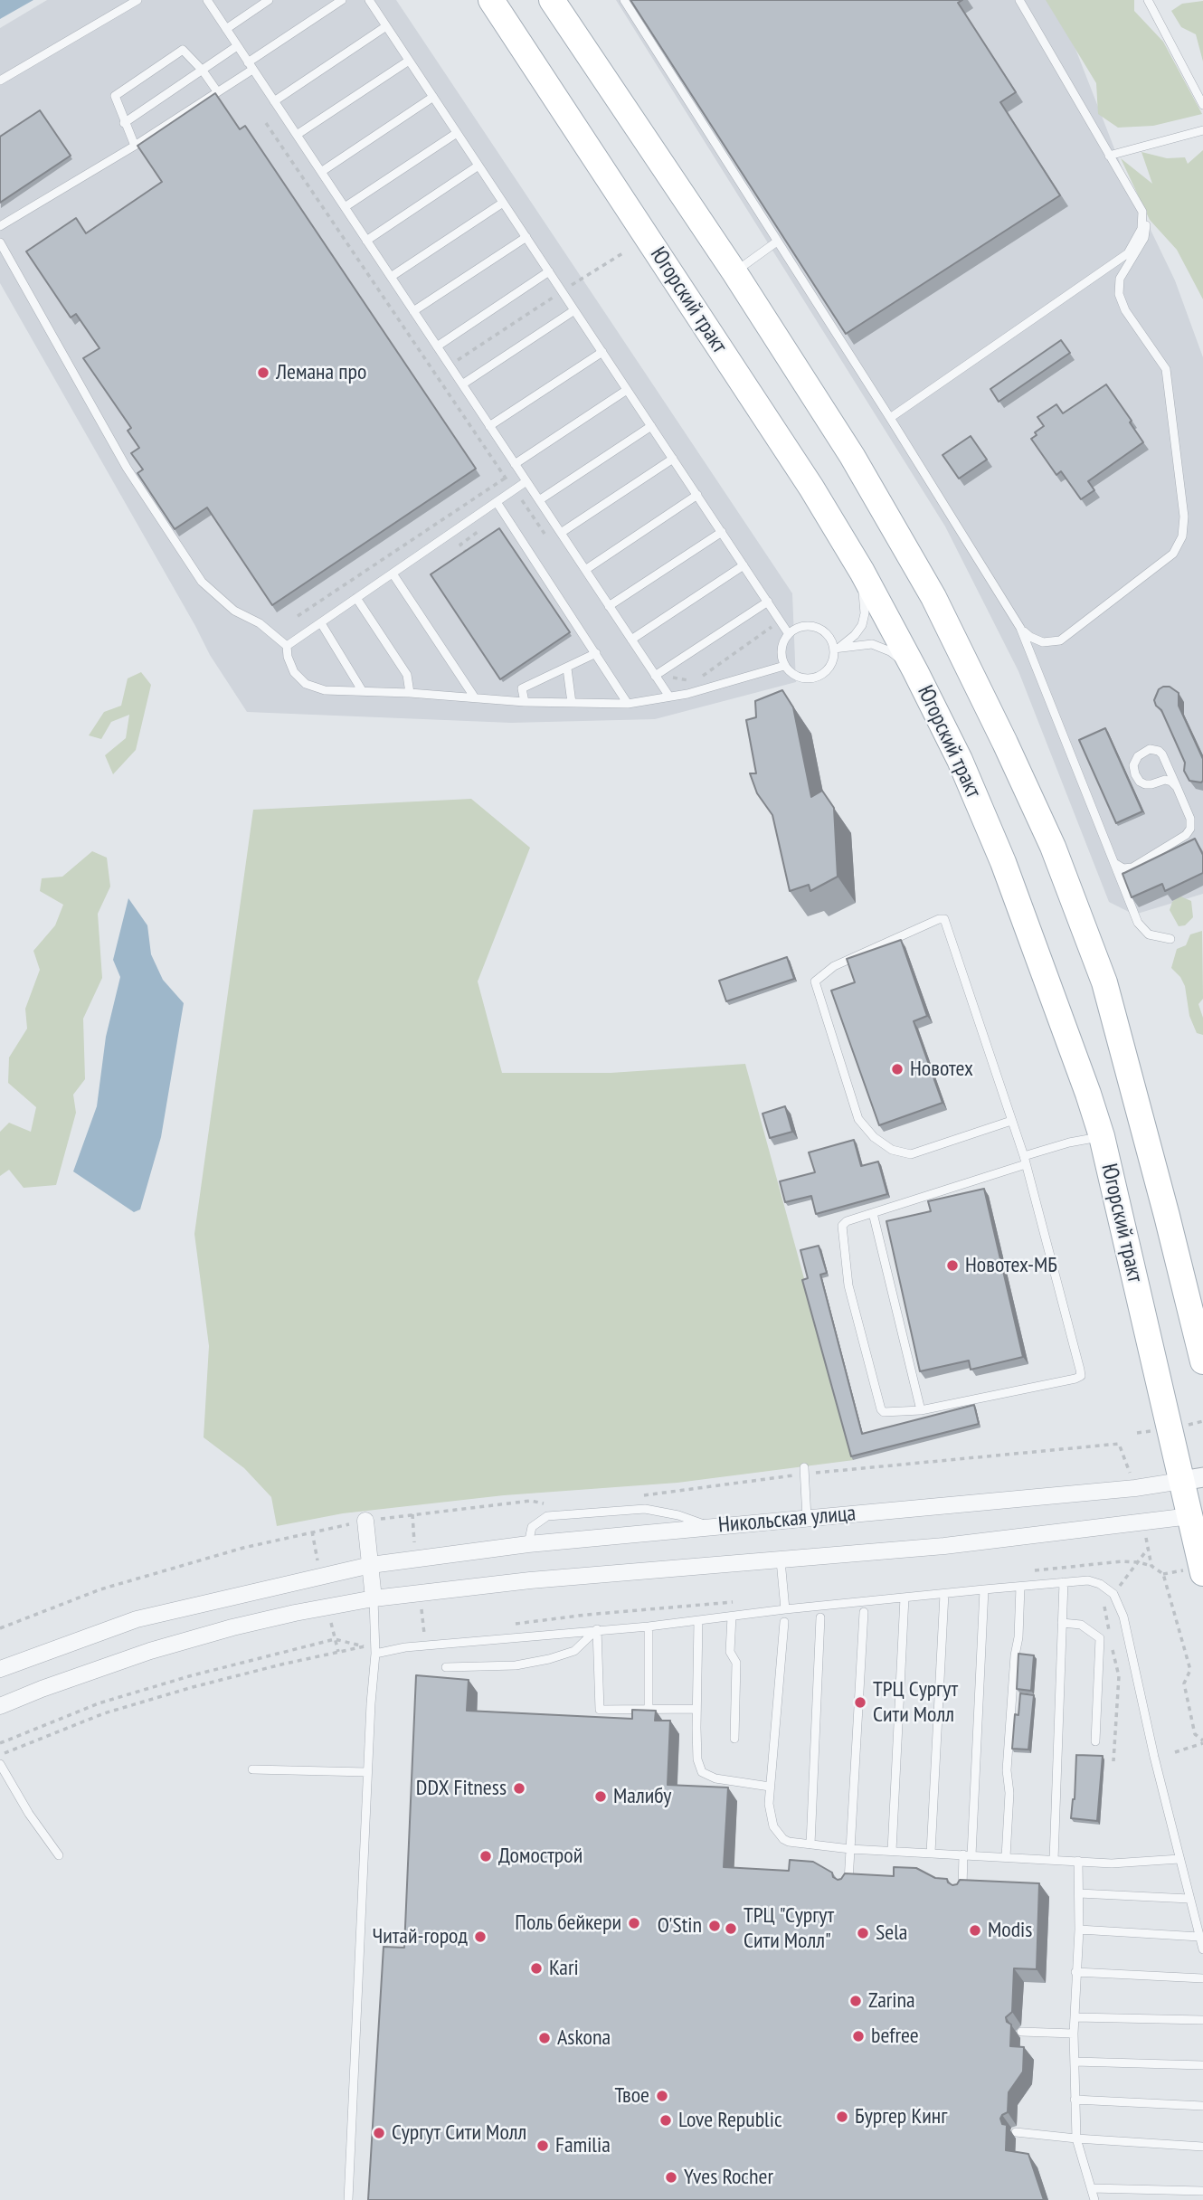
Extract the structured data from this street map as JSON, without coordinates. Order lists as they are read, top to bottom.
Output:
{
  "streets": {
    "main road": ["Югорский тракт"],
    "street": ["Никольская улица"]
  },
  "crossings": [
    ["Югорский тракт", "Никольская улица"]
  ],
  "places": [
    "Лемана про",
    "Новотех",
    "Новотех-МБ",
    "ТРЦ Сургут Сити Молл",
    "DDX Fitness",
    "Малибу",
    "Домострой",
    "Поль бейкери",
    "O'Stin",
    "ТРЦ \"Сургут Сити Молл\"",
    "Modis",
    "Sela",
    "Читай-город",
    "Kari",
    "Zarina",
    "befree",
    "Askona",
    "Твое",
    "Бургер Кинг",
    "Love Republic",
    "Сургут Сити Молл",
    "Familia",
    "Yves Rocher"
  ]
}
